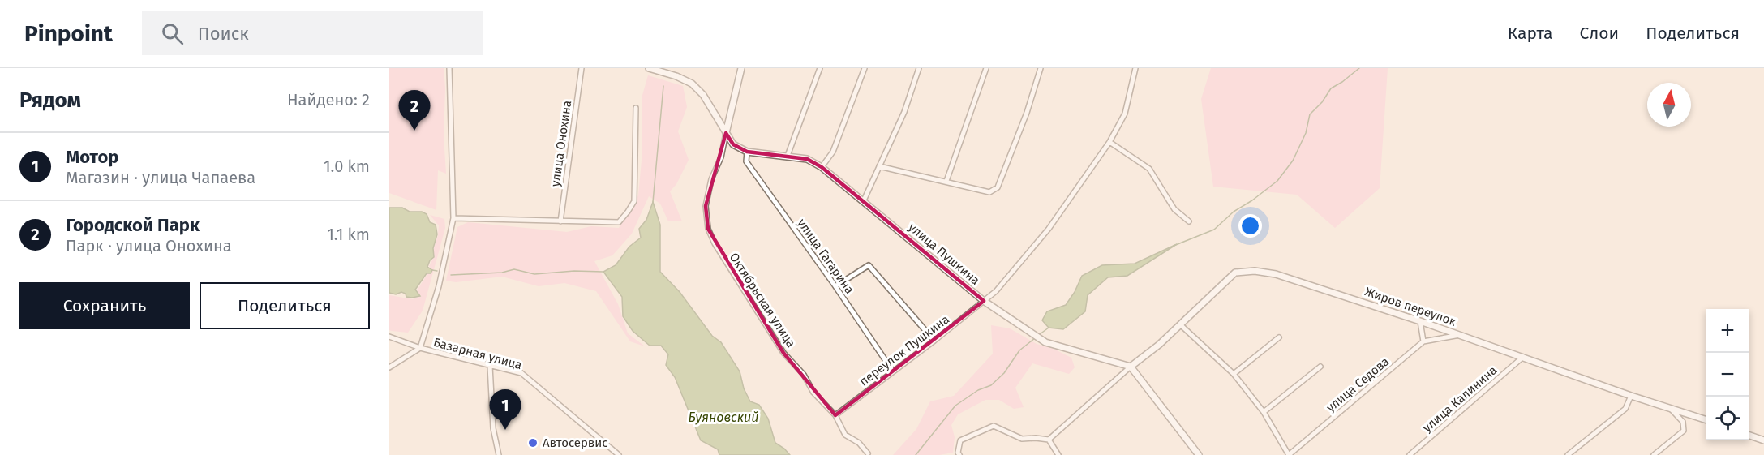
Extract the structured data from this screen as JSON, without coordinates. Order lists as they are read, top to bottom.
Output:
{
  "streets": {
    "street": [
      "улица Онохина",
      "улица Пушкина",
      "улица Гагарина",
      "Октябрьская улица",
      "Жиров переулок",
      "переулок Пушкина",
      "Базарная улица",
      "улица Седова",
      "улица Калинина"
    ]
  },
  "crossings": [
    ["улица Пушкина", "улица Гагарина"],
    ["улица Пушкина", "переулок Пушкина"],
    ["улица Гагарина", "переулок Пушкина"],
    ["Октябрьская улица", "переулок Пушкина"],
    ["Жиров переулок", "улица Седова"],
    ["Жиров переулок", "улица Калинина"]
  ],
  "water": ["Буяновский"],
  "places": ["Автосервис"],
  "north": "top",
  "page": {
    "header": "Pinpoint",
    "search": "Поиск",
    "nav": ["Карта", "Слои", "Поделиться"],
    "heading": ["Рядом", "Найдено: 2"],
    "pins": ["2", "1"],
    "list": [
      {
        "mark": "1",
        "name": "Мотор",
        "note": "Магазин · улица Чапаева",
        "value": "1.0 km"
      },
      {
        "mark": "2",
        "name": "Городской Парк",
        "note": "Парк · улица Онохина",
        "value": "1.1 km"
      }
    ],
    "buttons": ["Сохранить", "Поделиться"],
    "map_buttons": ["+", "−"]
  }
}
